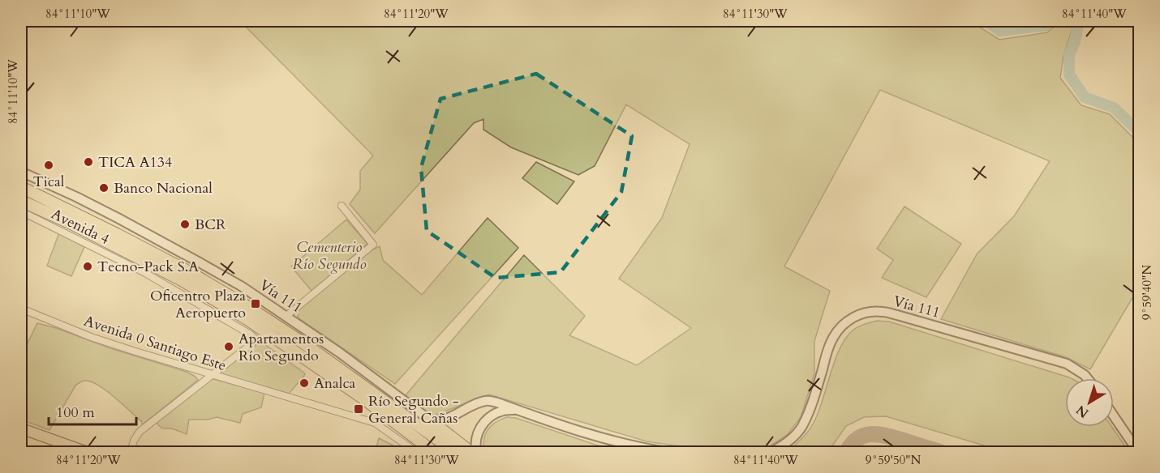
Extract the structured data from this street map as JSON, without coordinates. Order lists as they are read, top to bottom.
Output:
{
  "streets": {
    "main road": ["Vía 111"],
    "street": ["Avenida 4", "Avenida 0 Santiago Este"]
  },
  "crossings": [
    ["Avenida 4", "Avenida 0 Santiago Este"]
  ],
  "parks": ["Cementerio Río Segundo"],
  "places": {
    "other": [
      "TICA A134",
      "Tical",
      "Banco Nacional",
      "BCR",
      "Tecno-Pack S.A",
      "Apartamentos Río Segundo",
      "Analca"
    ],
    "transit": ["Oficentro Plaza Aeropuerto", "Río Segundo - General Cañas"]
  },
  "scale_bar": "100 m",
  "north": "bottom left",
  "coordinates": [
    "84°11'10\"W",
    "84°11'20\"W",
    "84°11'30\"W",
    "84°11'40\"W",
    "9°59'40\"N",
    "9°59'50\"N"
  ]
}
